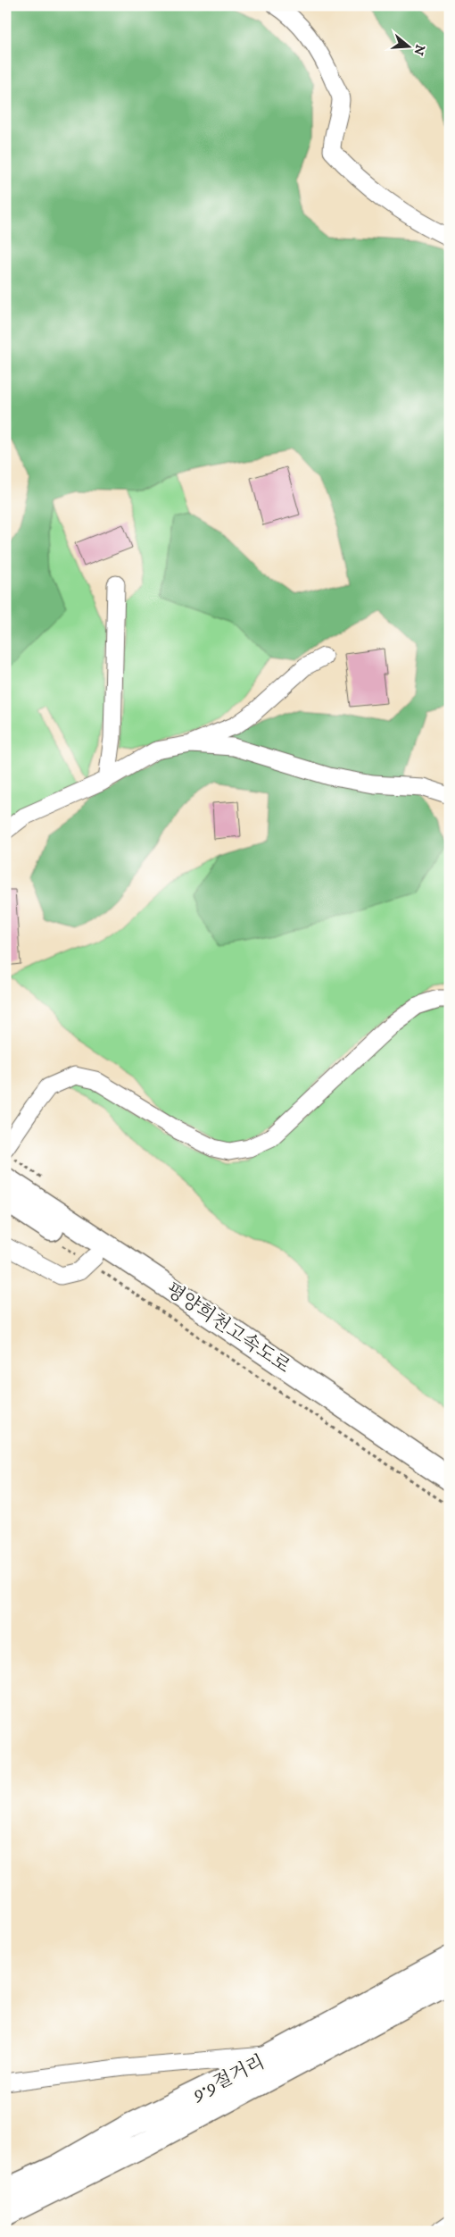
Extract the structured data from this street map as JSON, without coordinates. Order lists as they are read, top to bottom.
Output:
{
  "streets": {
    "highway": ["평양희천고속도로", "9·9절거리"]
  },
  "north": "right"
}
